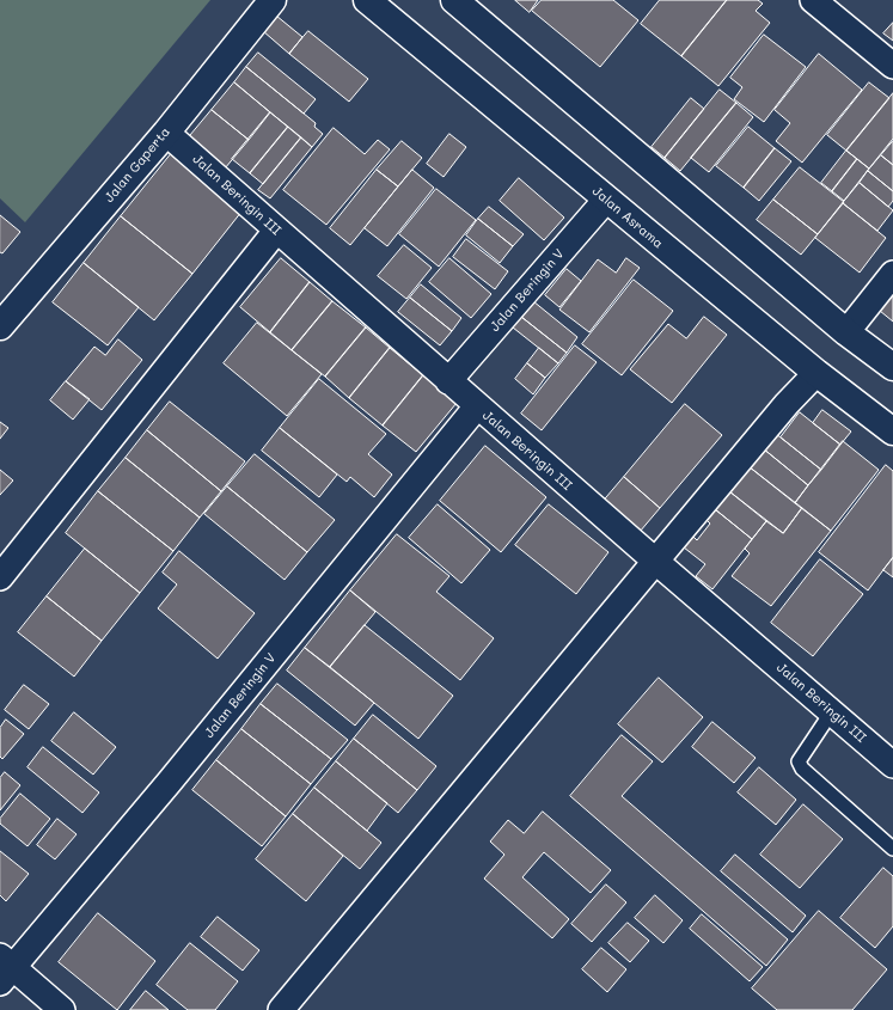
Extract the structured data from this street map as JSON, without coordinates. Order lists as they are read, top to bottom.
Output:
{
  "streets": {
    "main road": ["Jalan Gaperta", "Jalan Asrama"],
    "street": ["Jalan Beringin III", "Jalan Beringin V"]
  },
  "crossings": [
    ["Jalan Gaperta", "Jalan Beringin III"],
    ["Jalan Beringin III", "Jalan Beringin V"],
    ["Jalan Asrama", "Jalan Beringin V"]
  ]
}
